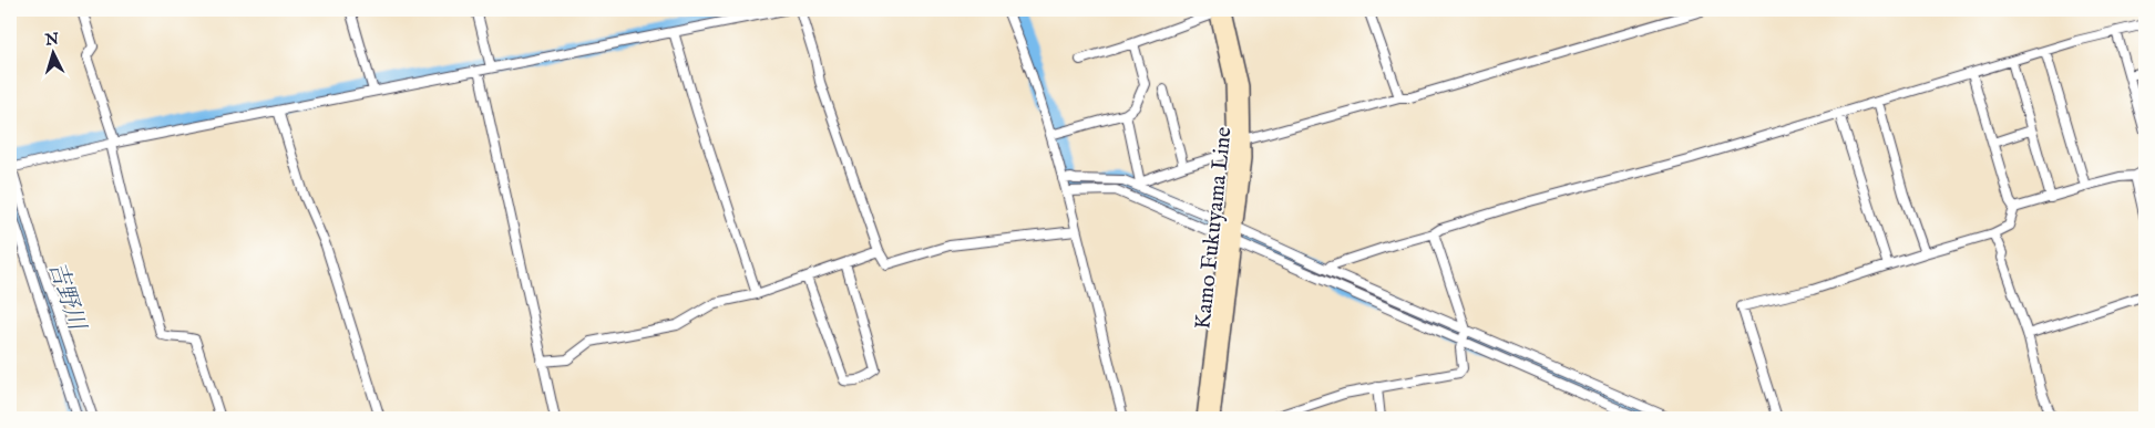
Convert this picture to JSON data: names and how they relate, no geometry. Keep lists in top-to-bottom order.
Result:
{
  "streets": {
    "main road": ["Kamo Fukuyama Line"]
  },
  "water": ["吉野川"],
  "north": "top"
}
